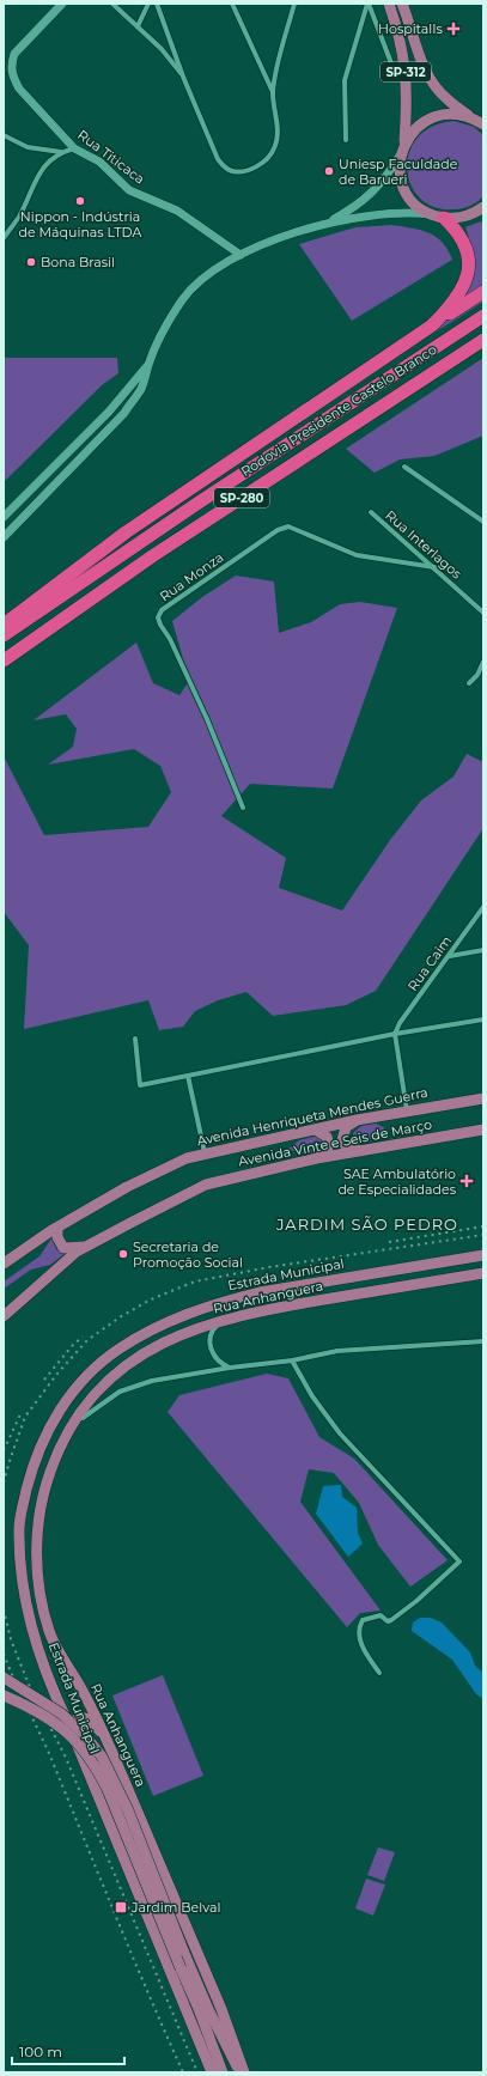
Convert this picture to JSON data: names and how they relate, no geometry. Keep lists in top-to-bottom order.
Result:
{
  "streets": {
    "highway": ["Rodovia Presidente Castelo Branco", "SP-280"],
    "main road": [
      "SP-312",
      "Avenida Henriqueta Mendes Guerra",
      "Avenida Vinte e Seis de Março",
      "Estrada Municipal",
      "Rua Anhanguera"
    ],
    "street": [
      "Rua Titicaca",
      "Rua Interlagos",
      "Rua Monza",
      "Rua Caim"
    ]
  },
  "crossings": [
    ["Rua Interlagos", "Rua Monza"]
  ],
  "districts": ["JARDIM SÃO PEDRO"],
  "places": {
    "health": ["HospitalIs", "SAE Ambulatório de Especialidades"],
    "other": [
      "Uniesp Faculdade de Barueri",
      "Nippon - Indústria de Máquinas LTDA",
      "Bona Brasil",
      "Secretaria de Promoção Social"
    ],
    "transit": ["Jardim Belval"]
  },
  "scale_bar": "100 m"
}
